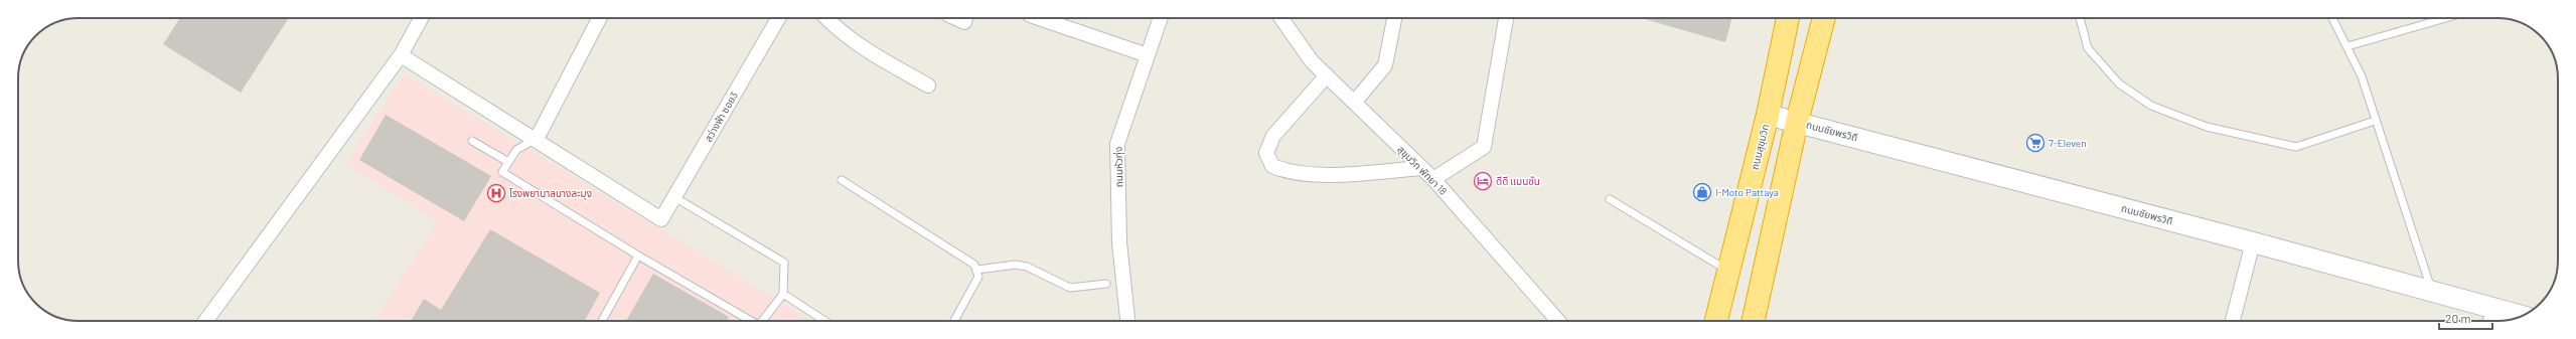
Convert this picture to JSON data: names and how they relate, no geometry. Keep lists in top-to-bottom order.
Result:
{
  "streets": {
    "highway": ["ถนนสุขุมวิท"],
    "main road": ["ถนนชัยพรวิถี"],
    "street": ["สว่างฟ้า ซอย3", "ถนนหัวทุ่ง", "สุขุมวิท พัทยา 18"]
  },
  "crossings": [
    ["ถนนชัยพรวิถี", "ถนนสุขุมวิท"]
  ],
  "places": {
    "supermarket": ["7-Eleven"],
    "hotel": ["ดีดี แมนชั่น"],
    "shop": ["I-Moto Pattaya"],
    "hospital": ["โรงพยาบาลบางละมุง"]
  },
  "scale_bar": "20 m"
}
